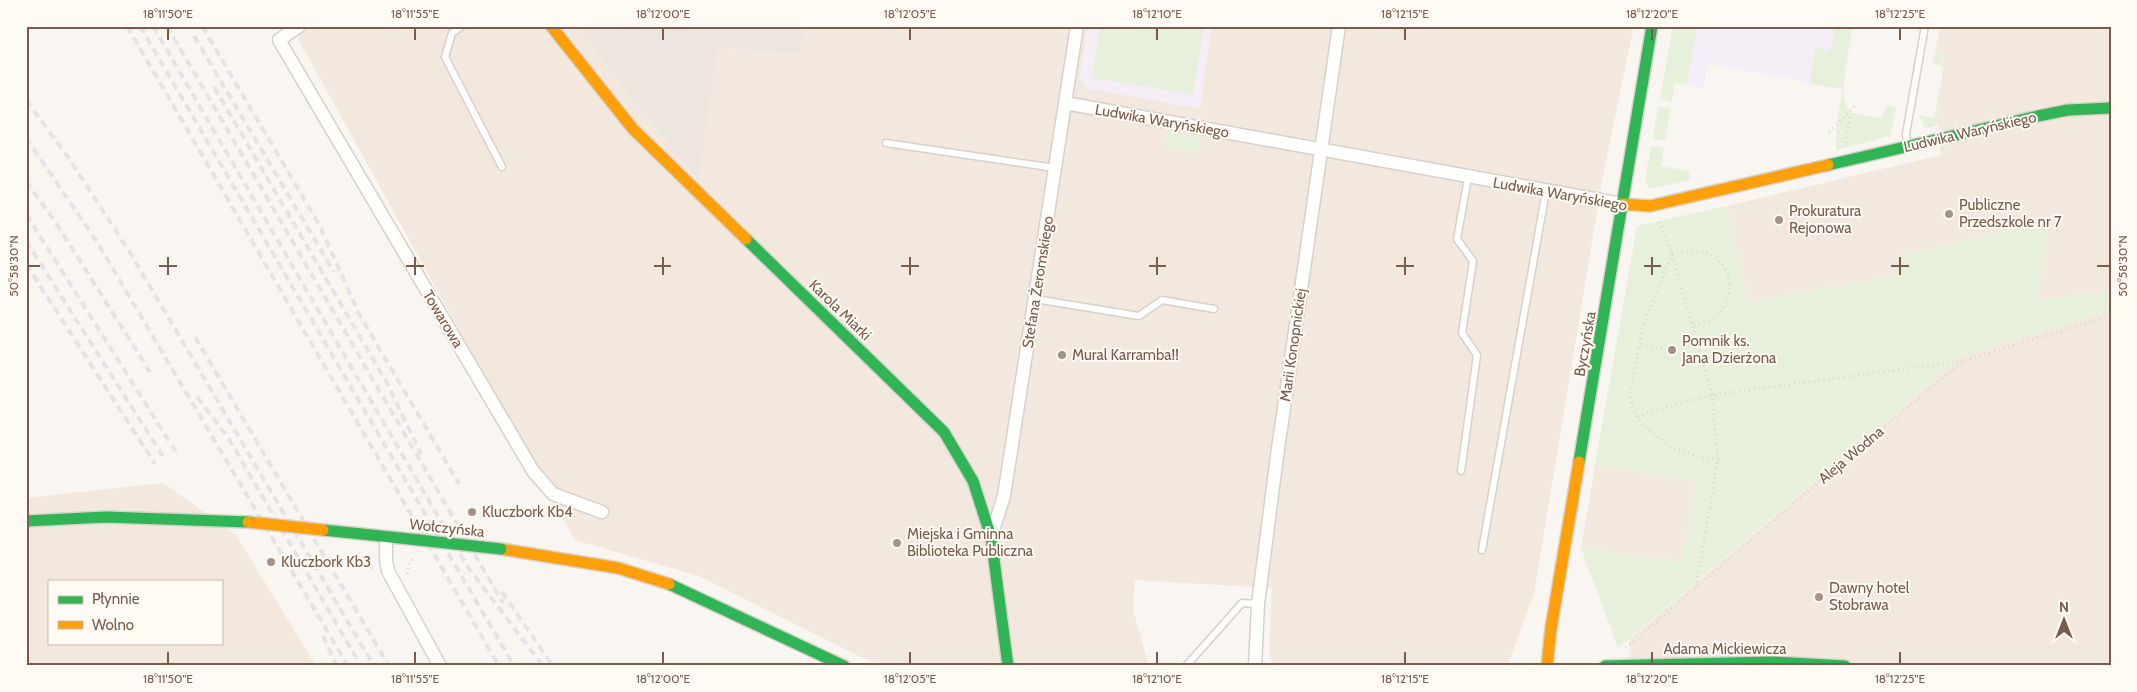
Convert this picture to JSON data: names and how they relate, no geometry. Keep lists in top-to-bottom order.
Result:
{
  "streets": {
    "street": [
      "Ludwika Waryńskiego",
      "Stefana Żeromskiego",
      "Karola Miarki",
      "Towarowa",
      "Byczyńska",
      "Marii Konopnickiej",
      "Wołczyńska",
      "Adama Mickiewicza"
    ],
    "path": ["Aleja Wodna"]
  },
  "crossings": [
    ["Ludwika Waryńskiego", "Stefana Żeromskiego"],
    ["Ludwika Waryńskiego", "Byczyńska"],
    ["Ludwika Waryńskiego", "Marii Konopnickiej"],
    ["Stefana Żeromskiego", "Karola Miarki"]
  ],
  "places": [
    "Publiczne Przedszkole nr 7",
    "Prokuratura Rejonowa",
    "Pomnik ks. Jana Dzierżona",
    "Mural Karramba!!",
    "Kluczbork Kb4",
    "Miejska i Gminna Biblioteka Publiczna",
    "Kluczbork Kb3",
    "Dawny hotel Stobrawa"
  ],
  "legend": ["Płynnie", "Wolno"],
  "north": "top",
  "coordinates": [
    "18°11'50\"E",
    "18°11'55\"E",
    "18°12'00\"E",
    "18°12'05\"E",
    "18°12'10\"E",
    "18°12'15\"E",
    "18°12'20\"E",
    "18°12'25\"E",
    "50°58'30\"N"
  ]
}
